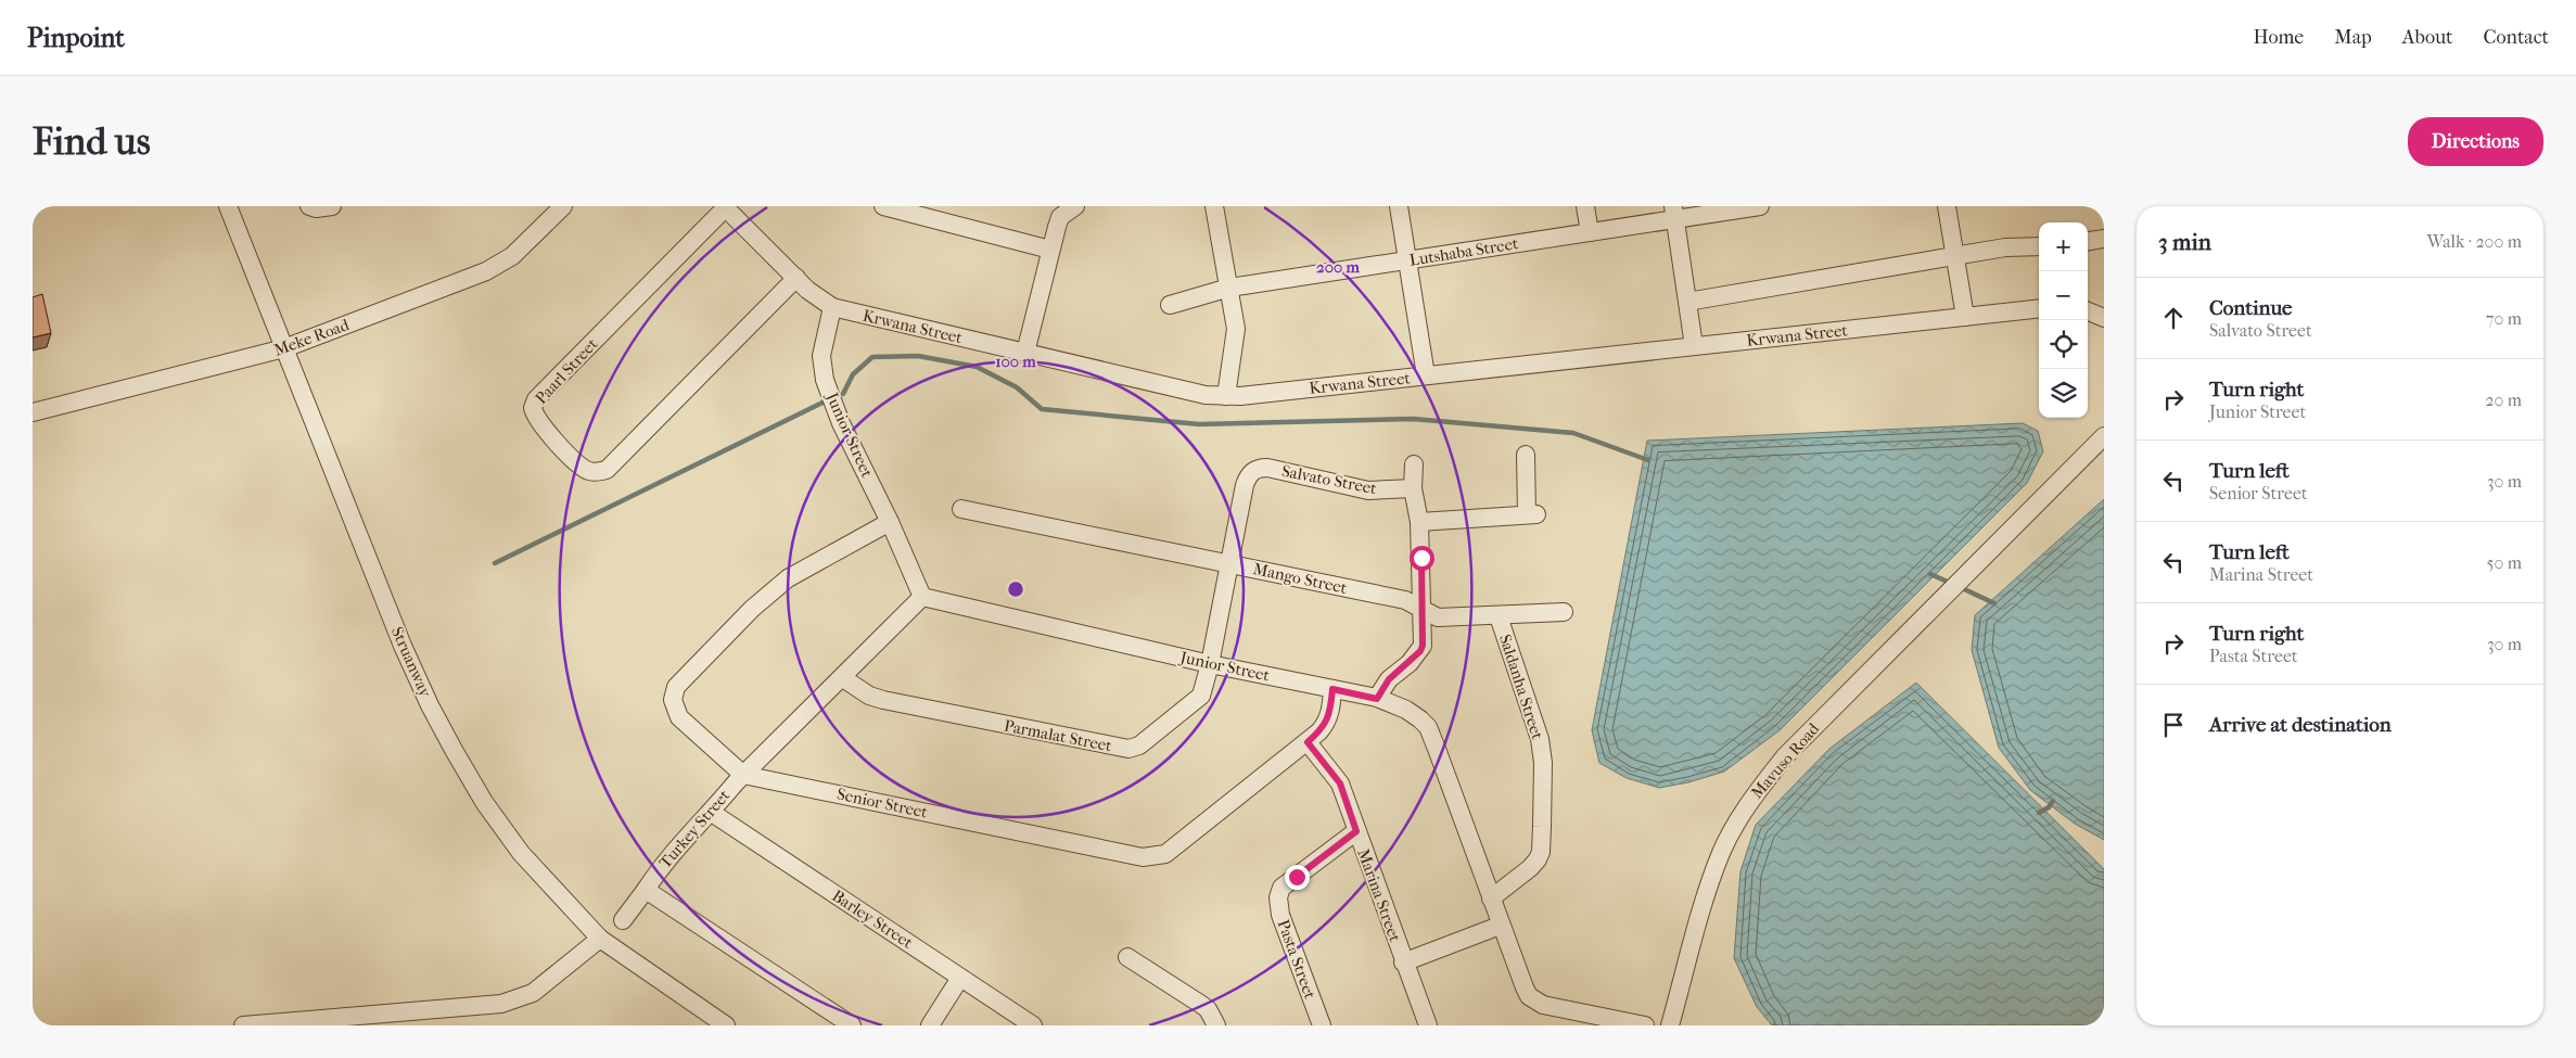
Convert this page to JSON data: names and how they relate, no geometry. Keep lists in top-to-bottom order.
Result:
{
  "streets": {
    "street": [
      "Lutshaba Street",
      "Krwana Street",
      "Meke Road",
      "Paarl Street",
      "Junior Street",
      "Salvato Street",
      "Mango Street",
      "Struanway",
      "Saldanha Street",
      "Parmalat Street",
      "Mavuso Road",
      "Senior Street",
      "Turkey Street",
      "Marina Street",
      "Barley Street",
      "Pasta Street"
    ]
  },
  "crossings": [
    ["Krwana Street", "Paarl Street"],
    ["Krwana Street", "Junior Street"],
    ["Meke Road", "Struanway"],
    ["Junior Street", "Saldanha Street"],
    ["Junior Street", "Parmalat Street"],
    ["Junior Street", "Senior Street"],
    ["Junior Street", "Turkey Street"],
    ["Salvato Street", "Parmalat Street"],
    ["Mango Street", "Saldanha Street"],
    ["Mango Street", "Parmalat Street"],
    ["Parmalat Street", "Turkey Street"],
    ["Senior Street", "Turkey Street"],
    ["Senior Street", "Marina Street"],
    ["Turkey Street", "Barley Street"],
    ["Marina Street", "Pasta Street"]
  ],
  "page": {
    "header": "Pinpoint",
    "nav": [
      "Home",
      "Map",
      "About",
      "Contact"
    ],
    "buttons": "Directions",
    "title": "Find us",
    "heading": ["3 min", "Walk · 200 m"],
    "map_buttons": ["+", "−"],
    "list": [
      ["Continue", "Salvato Street", "70 m"],
      ["Turn right", "Junior Street", "20 m"],
      ["Turn left", "Senior Street", "30 m"],
      ["Turn left", "Marina Street", "50 m"],
      ["Turn right", "Pasta Street", "30 m"],
      "Arrive at destination"
    ]
  },
  "rings": ["200 m", "100 m"]
}
